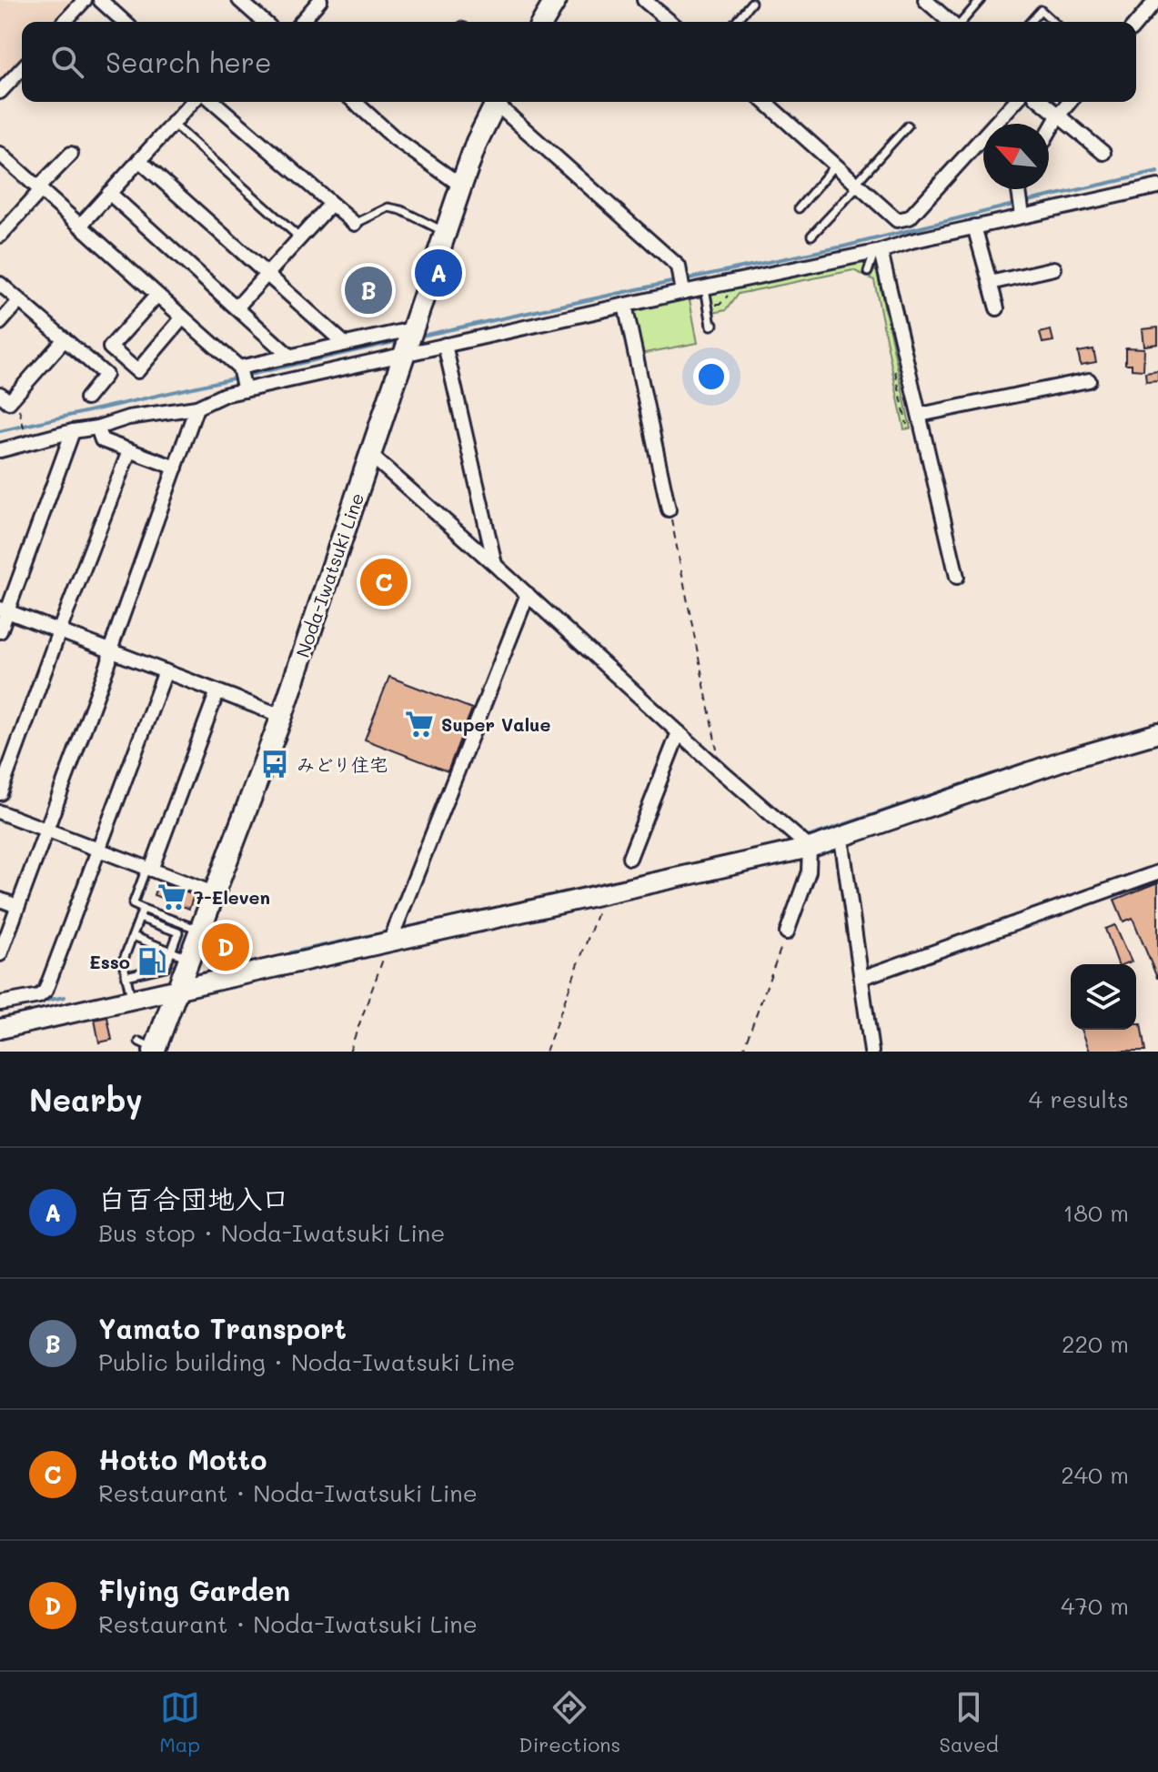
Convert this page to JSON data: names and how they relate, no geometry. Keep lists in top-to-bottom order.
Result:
{
  "streets": {
    "main road": ["Noda-Iwatsuki Line"]
  },
  "places": {
    "supermarket": ["Super Value", "7-Eleven"],
    "bus stop": ["みどり住宅"],
    "fuel station": ["Esso"]
  },
  "north": "top left",
  "page": {
    "search": "Search here",
    "pins": [
      "A",
      "B",
      "C",
      "D"
    ],
    "heading": ["Nearby", "4 results"],
    "list": [
      {
        "mark": "A",
        "name": "白百合団地入口",
        "note": "Bus stop · Noda-Iwatsuki Line",
        "value": "180 m"
      },
      {
        "mark": "B",
        "name": "Yamato Transport",
        "note": "Public building · Noda-Iwatsuki Line",
        "value": "220 m"
      },
      {
        "mark": "C",
        "name": "Hotto Motto",
        "note": "Restaurant · Noda-Iwatsuki Line",
        "value": "240 m"
      },
      {
        "mark": "D",
        "name": "Flying Garden",
        "note": "Restaurant · Noda-Iwatsuki Line",
        "value": "470 m"
      }
    ],
    "nav": ["Map", "Directions", "Saved"]
  }
}
